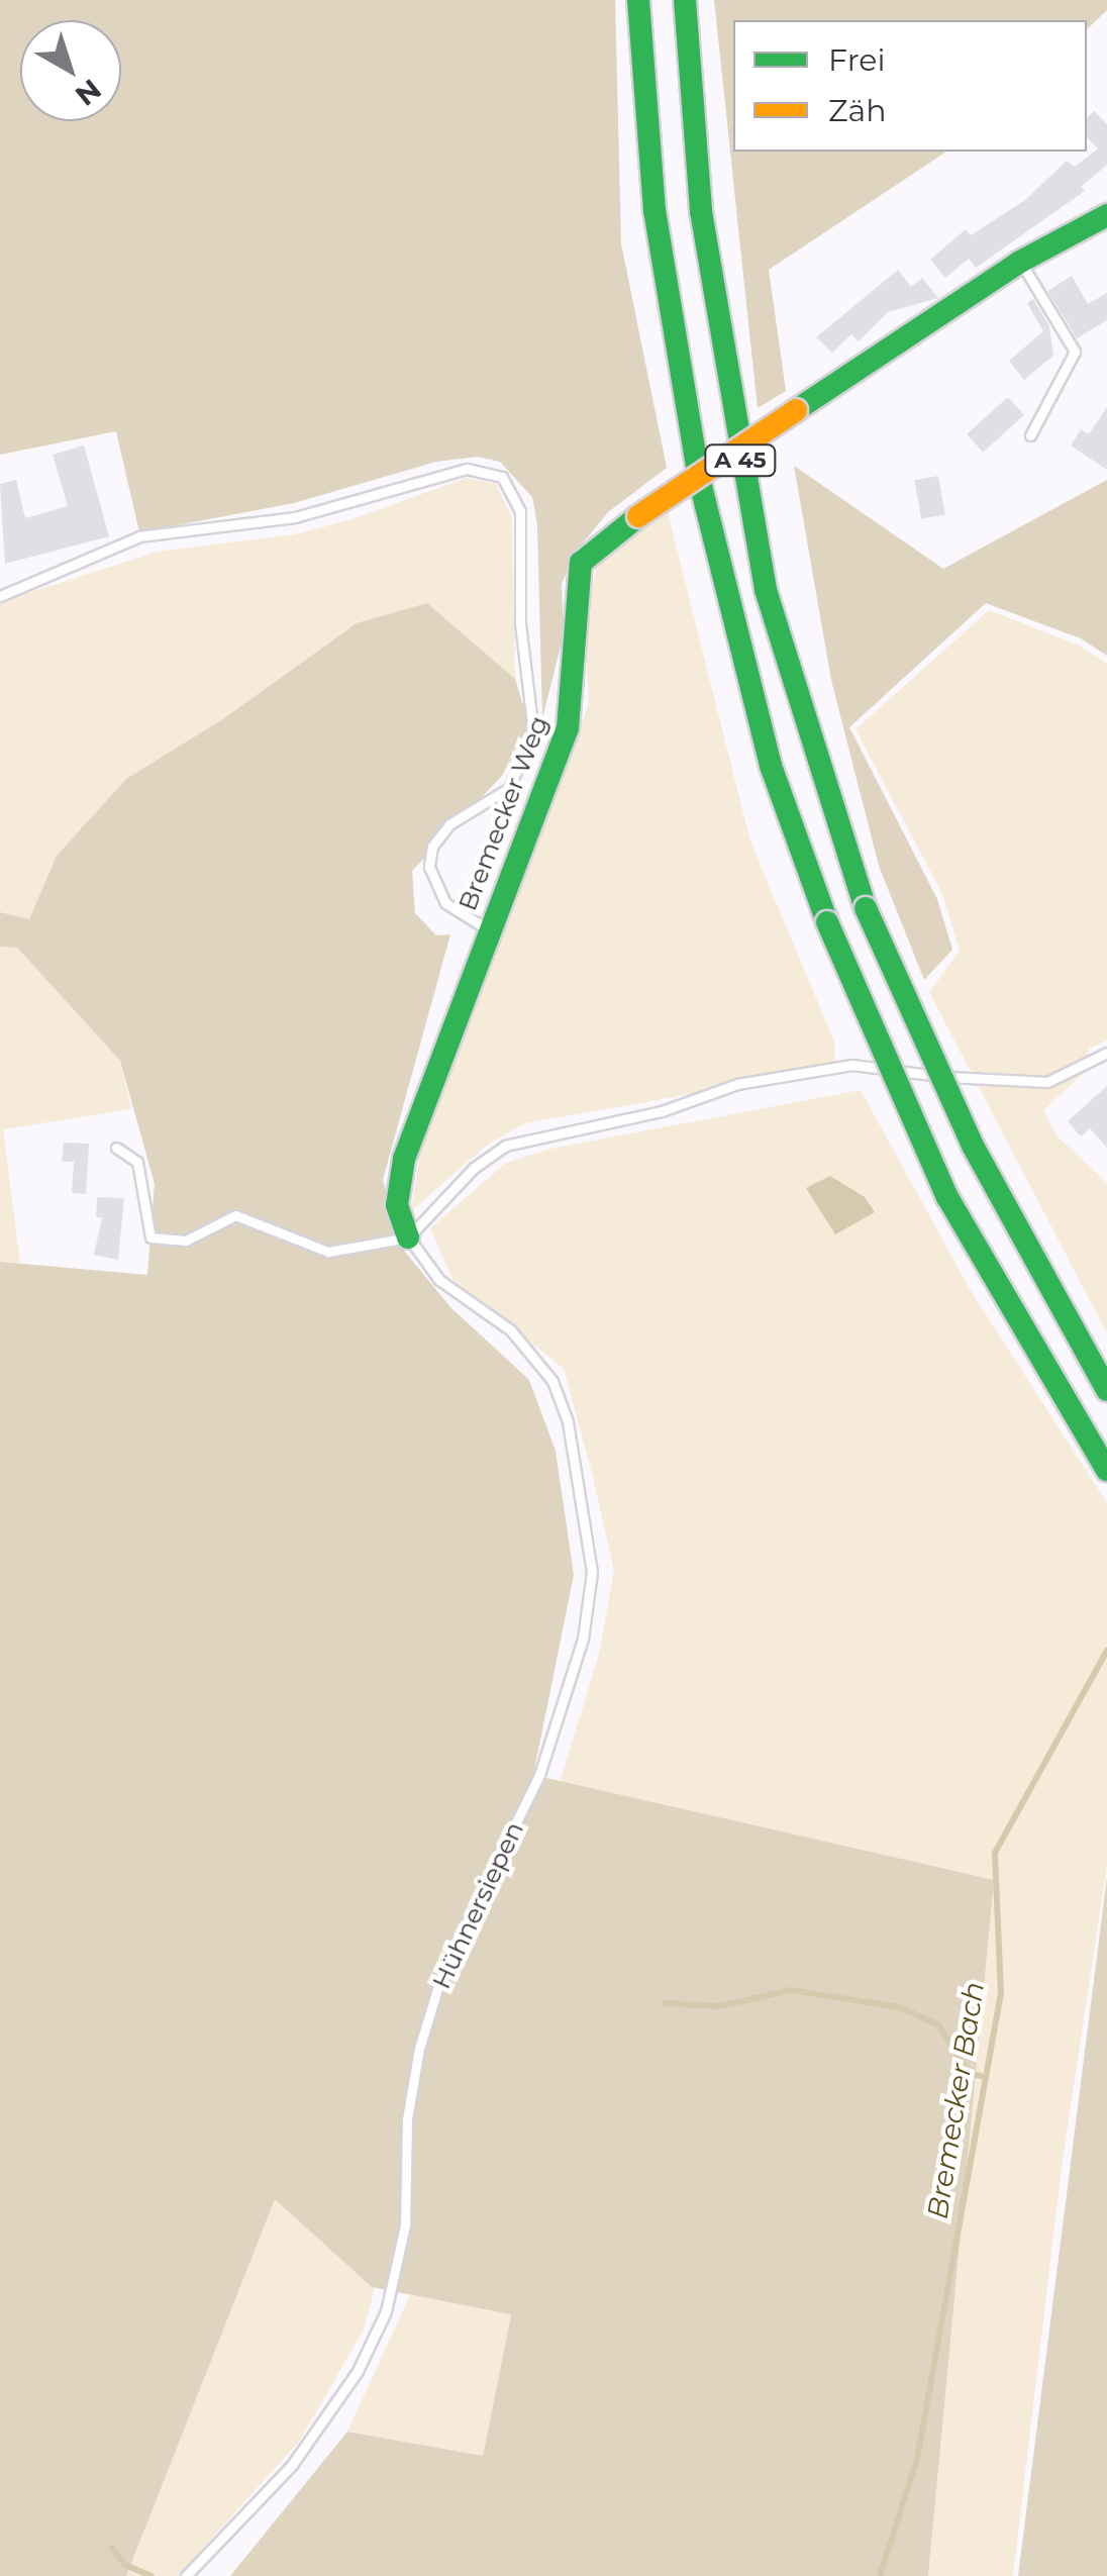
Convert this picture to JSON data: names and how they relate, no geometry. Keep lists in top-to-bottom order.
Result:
{
  "streets": {
    "main road": ["A 45", "Bremecker Weg"],
    "lane": ["Hühnersiepen"]
  },
  "crossings": [
    ["Bremecker Weg", "Hühnersiepen"]
  ],
  "water": ["Bremecker Bach"],
  "legend": ["Frei", "Zäh"],
  "north": "bottom right"
}
